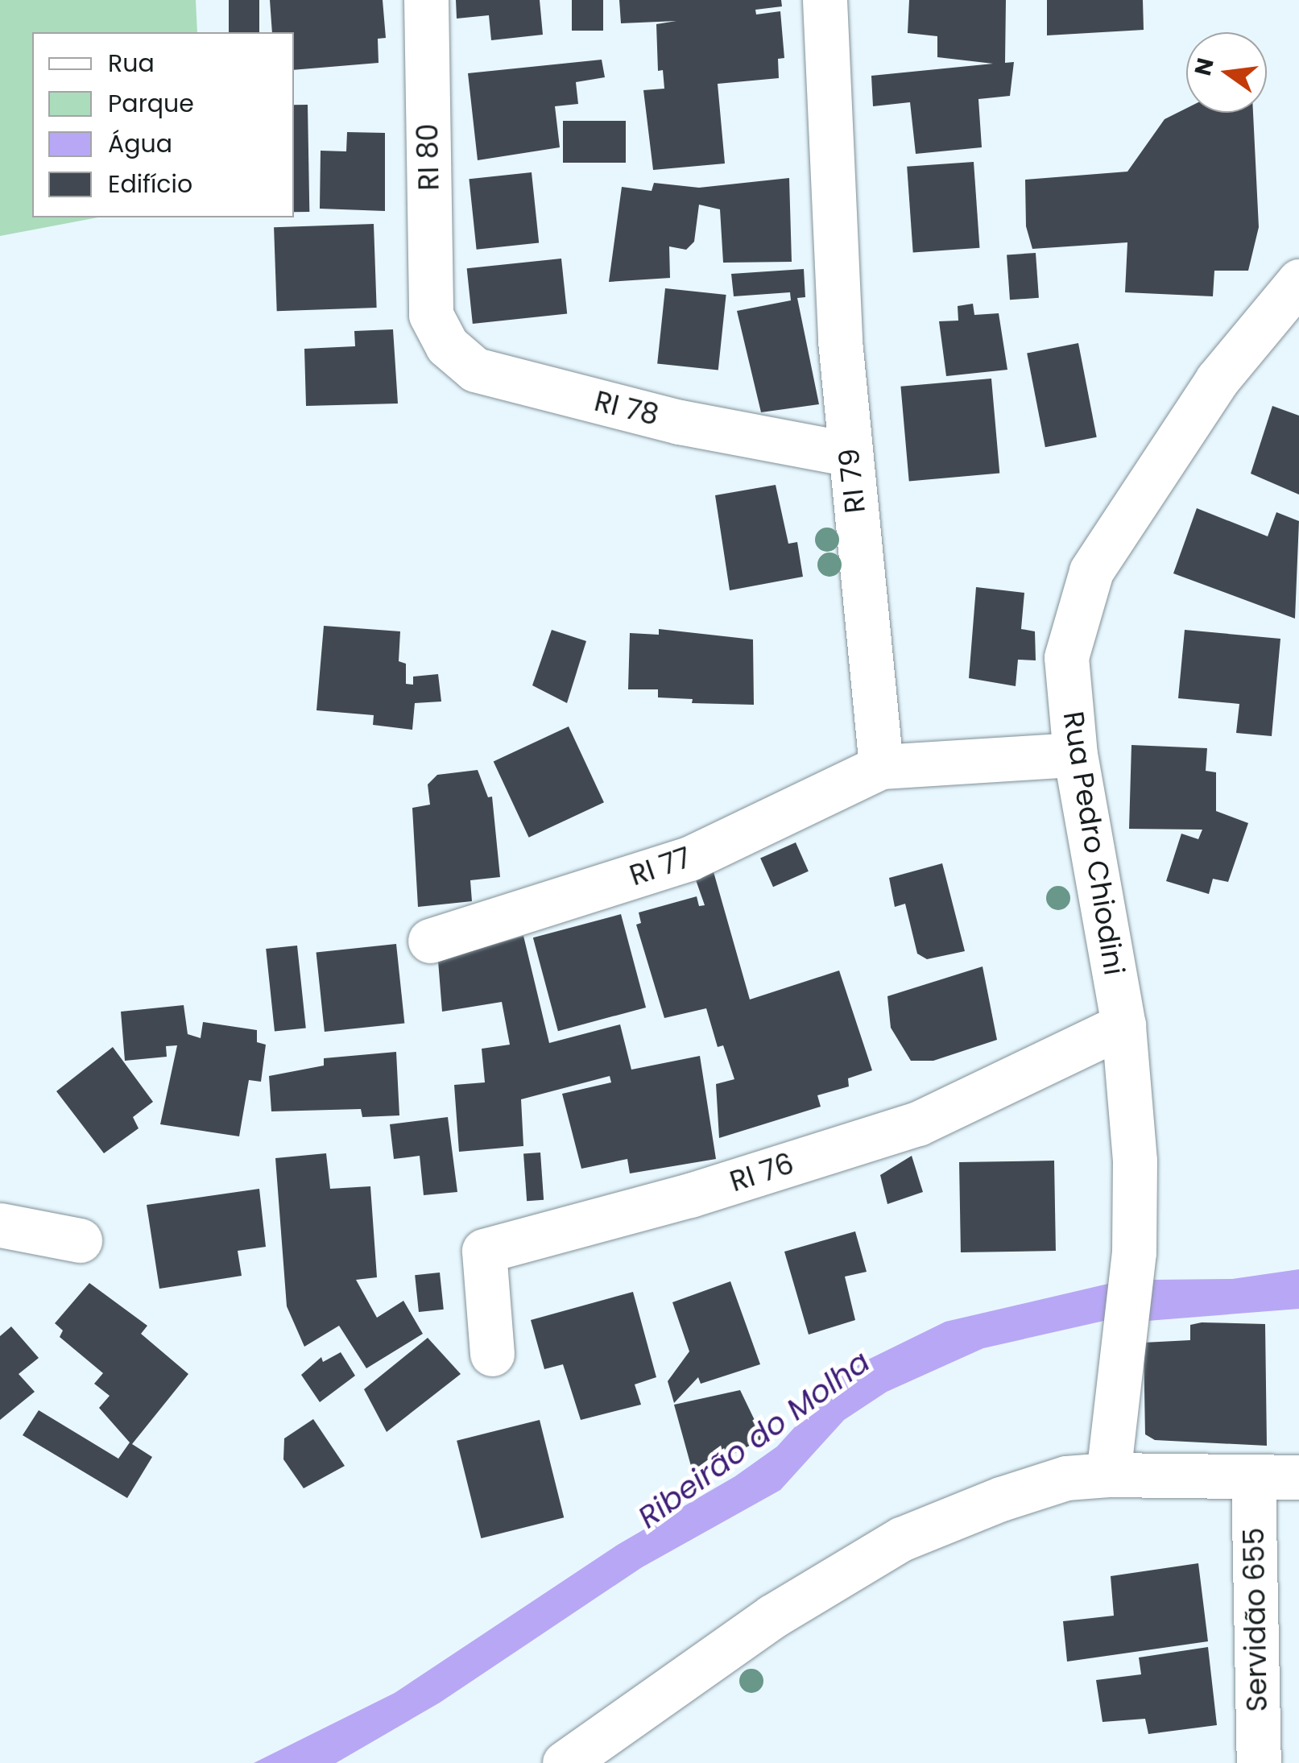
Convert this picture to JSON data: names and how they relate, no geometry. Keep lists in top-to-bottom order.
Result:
{
  "streets": {
    "street": [
      "RI 80",
      "RI 78",
      "RI 79",
      "Rua Pedro Chiodini",
      "RI 77",
      "RI 76",
      "Servidão 655"
    ]
  },
  "crossings": [
    ["RI 80", "RI 78"],
    ["RI 78", "RI 79"],
    ["RI 79", "RI 77"],
    ["Rua Pedro Chiodini", "RI 76"]
  ],
  "water": ["Ribeirão do Molha"],
  "legend": [
    "Rua",
    "Parque",
    "Água",
    "Edifício"
  ],
  "north": "left"
}
